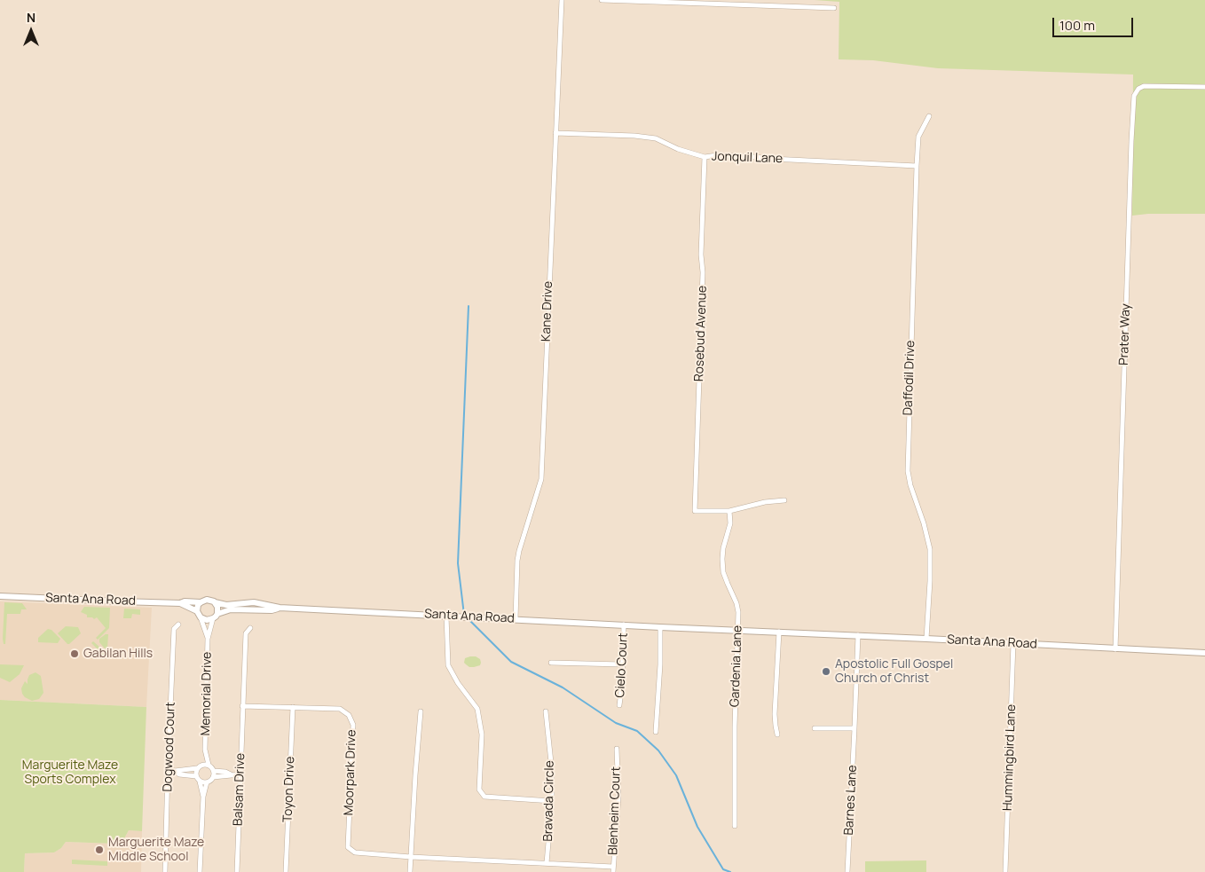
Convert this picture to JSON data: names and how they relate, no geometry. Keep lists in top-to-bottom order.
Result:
{
  "streets": {
    "street": [
      "Jonquil Lane",
      "Kane Drive",
      "Rosebud Avenue",
      "Prater Way",
      "Daffodil Drive",
      "Santa Ana Road",
      "Cielo Court",
      "Gardenia Lane",
      "Memorial Drive",
      "Dogwood Court",
      "Hummingbird Lane",
      "Moorpark Drive",
      "Balsam Drive",
      "Toyon Drive",
      "Barnes Lane",
      "Bravada Circle",
      "Blenheim Court"
    ]
  },
  "crossings": [
    ["Jonquil Lane", "Kane Drive"],
    ["Jonquil Lane", "Rosebud Avenue"],
    ["Jonquil Lane", "Daffodil Drive"],
    ["Kane Drive", "Santa Ana Road"],
    ["Rosebud Avenue", "Gardenia Lane"],
    ["Prater Way", "Santa Ana Road"],
    ["Daffodil Drive", "Santa Ana Road"],
    ["Santa Ana Road", "Cielo Court"],
    ["Santa Ana Road", "Gardenia Lane"],
    ["Santa Ana Road", "Hummingbird Lane"],
    ["Santa Ana Road", "Barnes Lane"],
    ["Moorpark Drive", "Balsam Drive"],
    ["Moorpark Drive", "Toyon Drive"]
  ],
  "parks": ["Marguerite Maze Sports Complex"],
  "places": ["Gabilan Hills", "Apostolic Full Gospel Church of Christ", "Marguerite Maze Middle School"],
  "scale_bar": "100 m",
  "north": "top"
}
